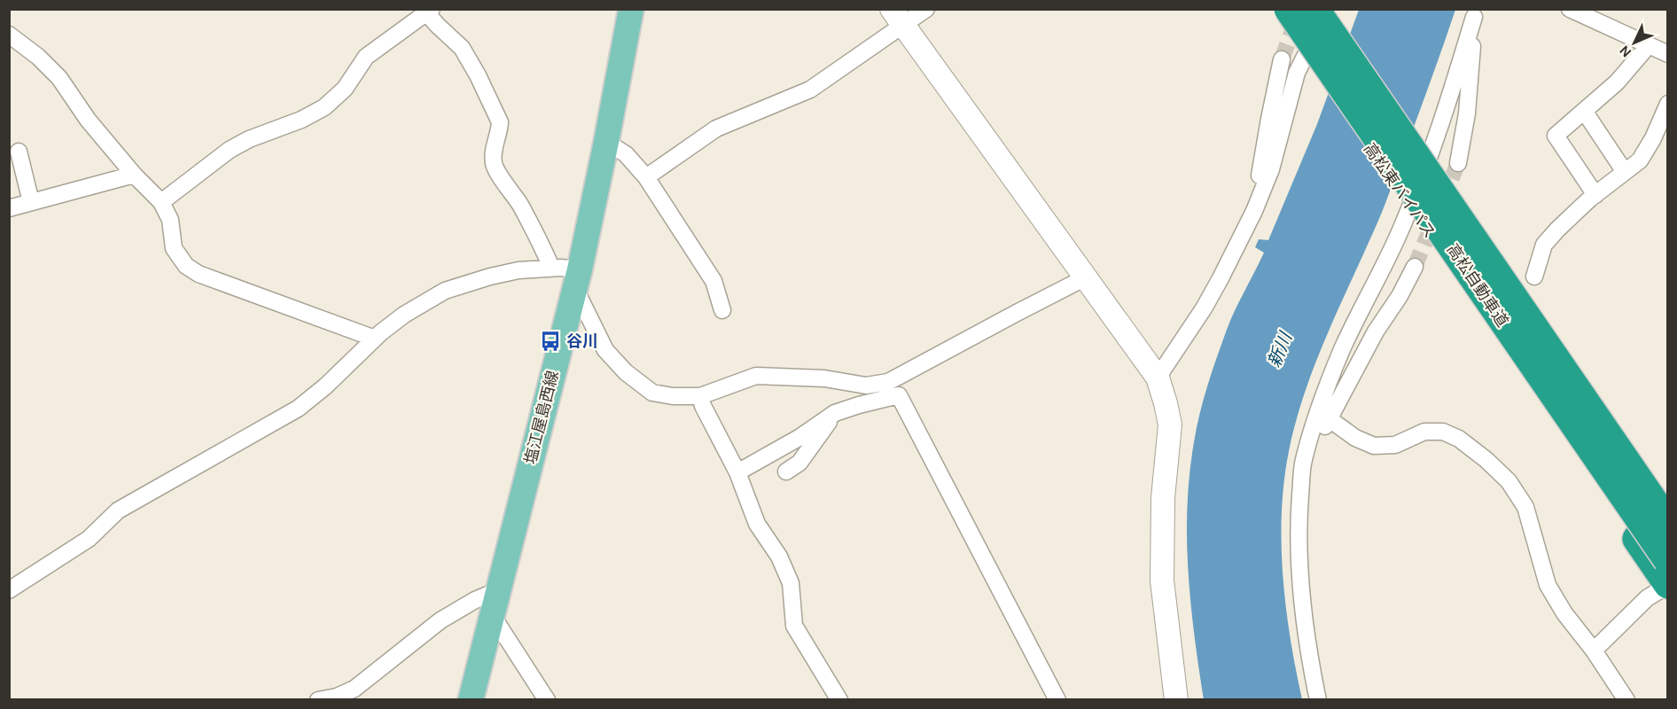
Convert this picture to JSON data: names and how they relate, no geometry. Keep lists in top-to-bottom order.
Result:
{
  "streets": {
    "highway": ["高松東バイパス", "高松自動車道"],
    "main road": ["塩江屋島西線"]
  },
  "water": ["新川"],
  "places": {
    "bus stop": ["谷川"]
  },
  "north": "bottom left"
}
